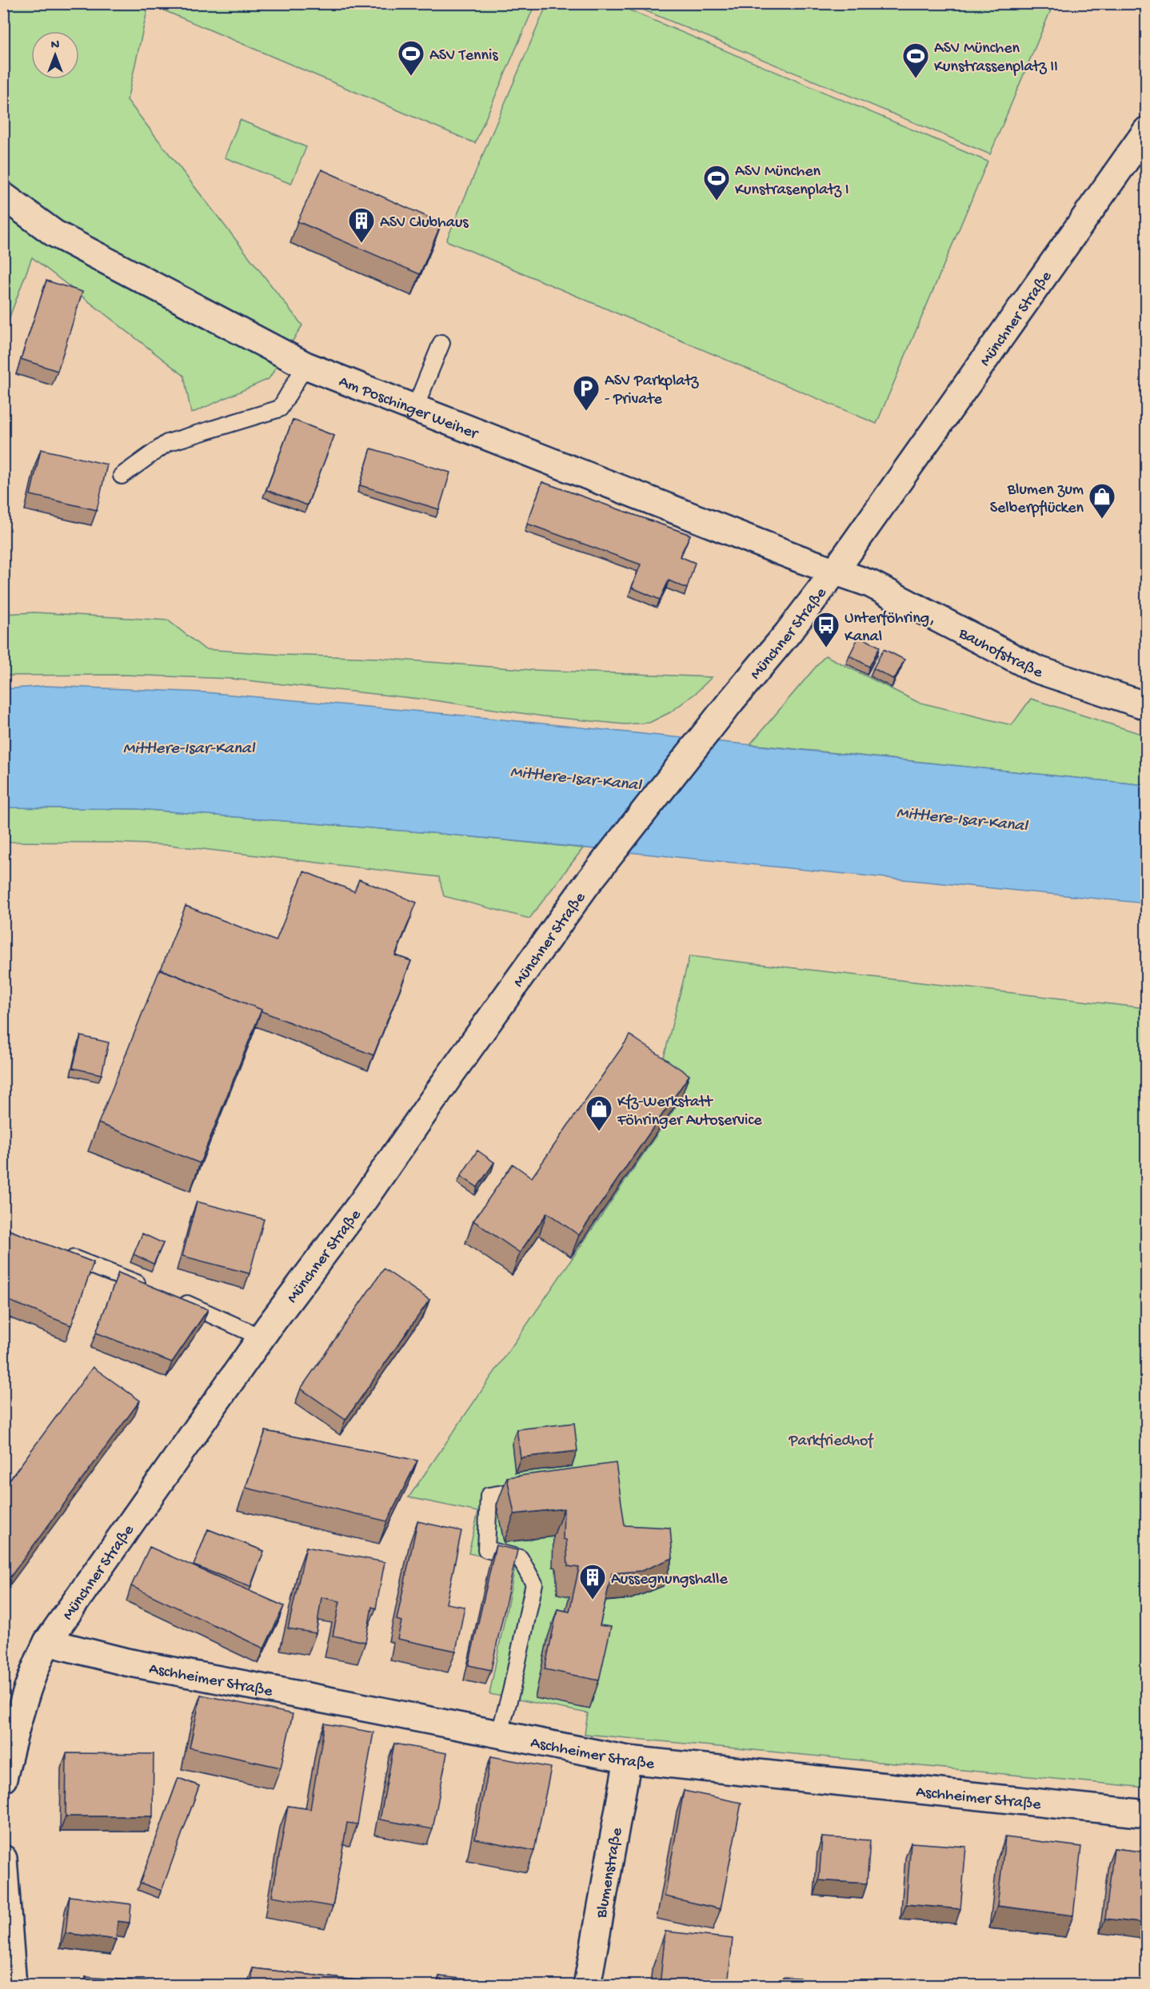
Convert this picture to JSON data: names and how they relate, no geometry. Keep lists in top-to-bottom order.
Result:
{
  "streets": {
    "street": [
      "Münchner Straße",
      "Am Poschinger Weiher",
      "Bauhofstraße",
      "Aschheimer Straße",
      "Blumenstraße"
    ]
  },
  "crossings": [
    ["Münchner Straße", "Am Poschinger Weiher"],
    ["Münchner Straße", "Bauhofstraße"],
    ["Münchner Straße", "Aschheimer Straße"],
    ["Am Poschinger Weiher", "Bauhofstraße"],
    ["Aschheimer Straße", "Blumenstraße"]
  ],
  "water": ["Mittlere-Isar-Kanal"],
  "parks": ["Parkfriedhof"],
  "places": {
    "sports": ["ASV Tennis", "ASV München Kunstrassenplatz II", "ASV München Kunstrasenplatz I"],
    "building": ["ASV Clubhaus", "Aussegnungshalle"],
    "parking": ["ASV Parkplatz - Private"],
    "shop": ["Blumen zum Selberpflücken", "Kfz-Werkstatt Föhringer Autoservice"],
    "bus stop": ["Unterföhring, Kanal"]
  },
  "north": "top"
}
